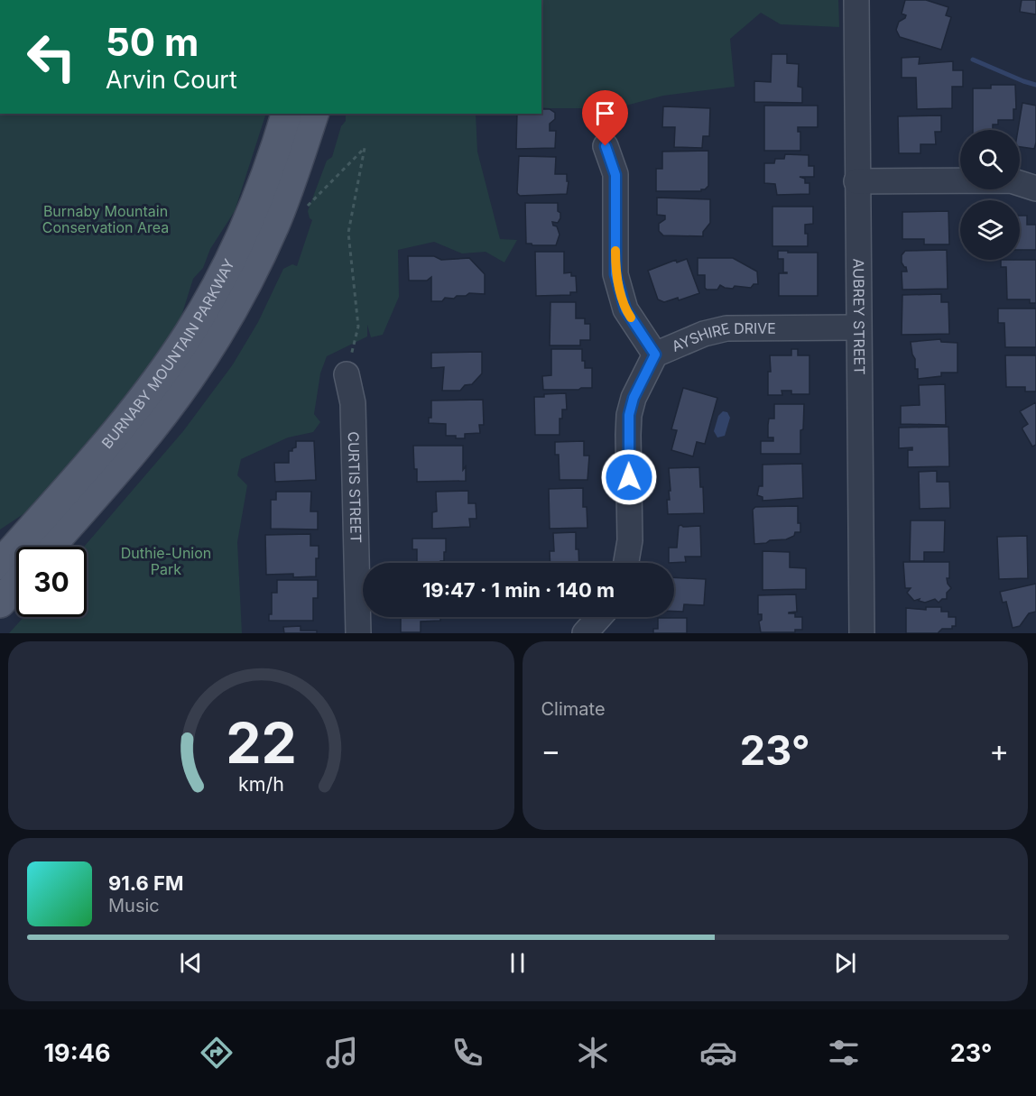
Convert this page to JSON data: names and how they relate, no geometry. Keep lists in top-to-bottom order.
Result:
{
  "streets": {
    "main road": ["BURNABY MOUNTAIN PARKWAY"],
    "street": ["AUBREY STREET", "AYSHIRE DRIVE", "CURTIS STREET"]
  },
  "crossings": [
    ["AUBREY STREET", "AYSHIRE DRIVE"]
  ],
  "parks": ["Burnaby Mountain Conservation Area", "Duthie-Union Park"],
  "page": {
    "turn": ["50 m", "Arvin Court"],
    "limit": "30",
    "trip": "19:47 · 1 min · 140 m",
    "tile": "Climate",
    "heat": ["−", "23°", "+"],
    "song": ["91.6 FM", "Music"],
    "tabs": ["19:46", "23°"],
    "gauge": ["22", "km/h"]
  }
}
